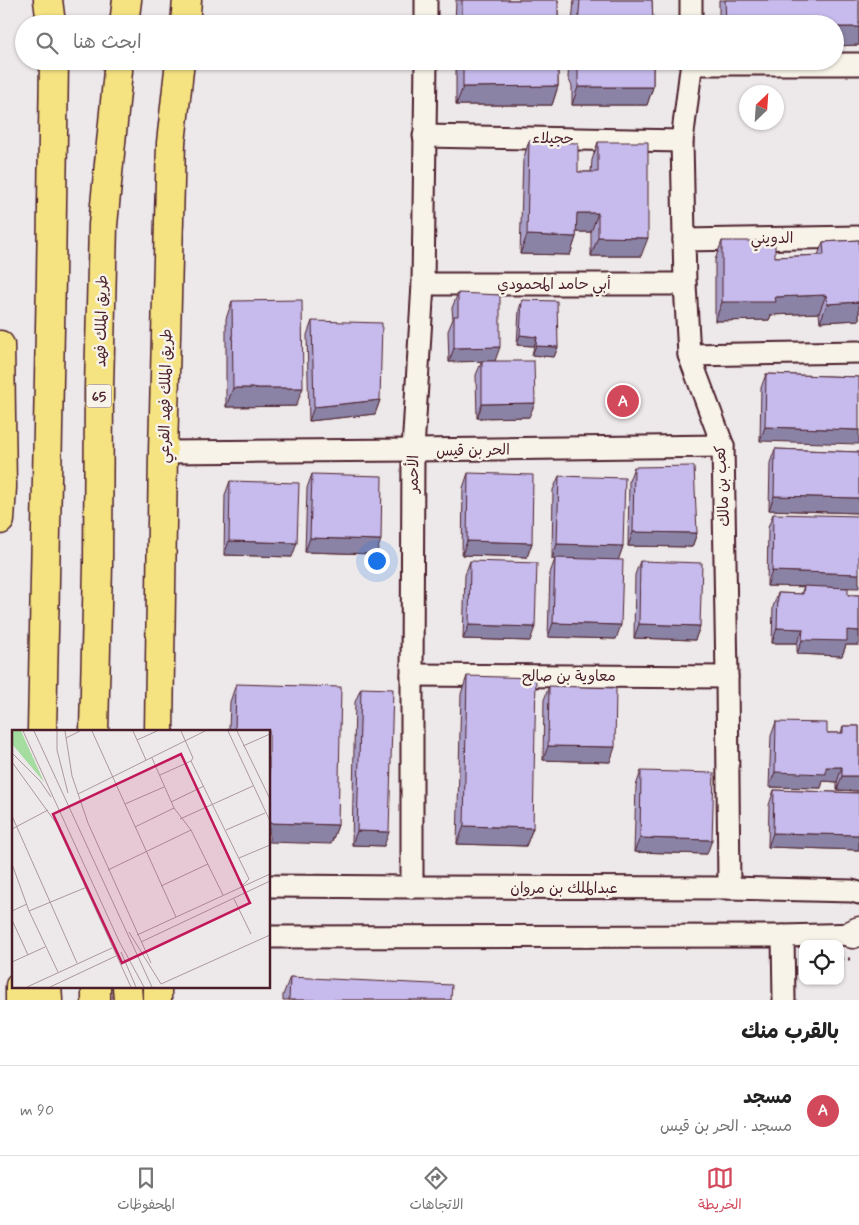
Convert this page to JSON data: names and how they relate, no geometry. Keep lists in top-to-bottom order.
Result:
{
  "streets": {
    "main road": ["طريق الملك فهد", "65", "طريق الملك فهد الفرعي"],
    "street": [
      "حجيلاء",
      "الدويني",
      "أبي حامد المحمودي",
      "الحر بن قيس",
      "الأحمر",
      "كعب بن مالك",
      "معاوية بن صالح",
      "عبدالملك بن مروان"
    ]
  },
  "crossings": [
    ["حجيلاء", "الأحمر"],
    ["حجيلاء", "كعب بن مالك"],
    ["الدويني", "كعب بن مالك"],
    ["أبي حامد المحمودي", "الأحمر"],
    ["أبي حامد المحمودي", "كعب بن مالك"],
    ["طريق الملك فهد الفرعي", "الحر بن قيس"],
    ["الحر بن قيس", "الأحمر"],
    ["الحر بن قيس", "كعب بن مالك"],
    ["الأحمر", "معاوية بن صالح"],
    ["الأحمر", "عبدالملك بن مروان"],
    ["كعب بن مالك", "معاوية بن صالح"],
    ["كعب بن مالك", "عبدالملك بن مروان"]
  ],
  "north": "top right",
  "page": {
    "search": "ابحث هنا",
    "pins": "A",
    "heading": "بالقرب منك",
    "list": [
      {
        "mark": "A",
        "name": "مسجد",
        "note": "مسجد · الحر بن قيس",
        "value": "90 m"
      }
    ],
    "nav": ["الخريطة", "الاتجاهات", "المحفوظات"]
  }
}
